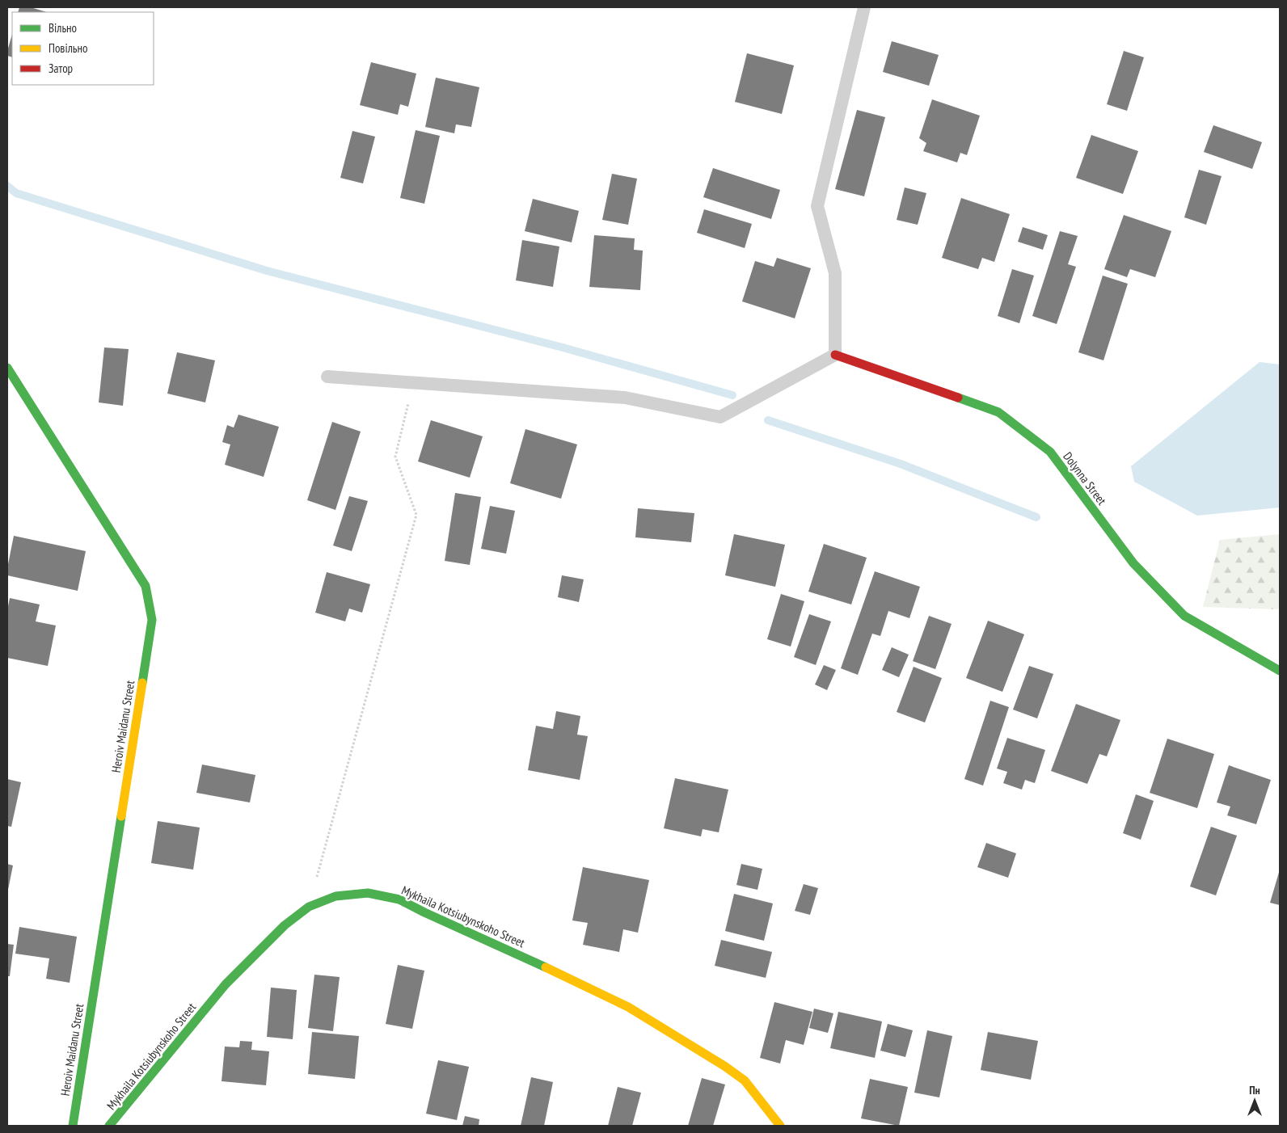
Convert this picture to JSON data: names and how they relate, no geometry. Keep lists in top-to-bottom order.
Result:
{
  "streets": {
    "street": ["Dolynna Street", "Heroiv Maidanu Street", "Mykhaila Kotsiubynskoho Street"]
  },
  "legend": ["Вільно", "Повільно", "Затор"],
  "north": "top"
}
